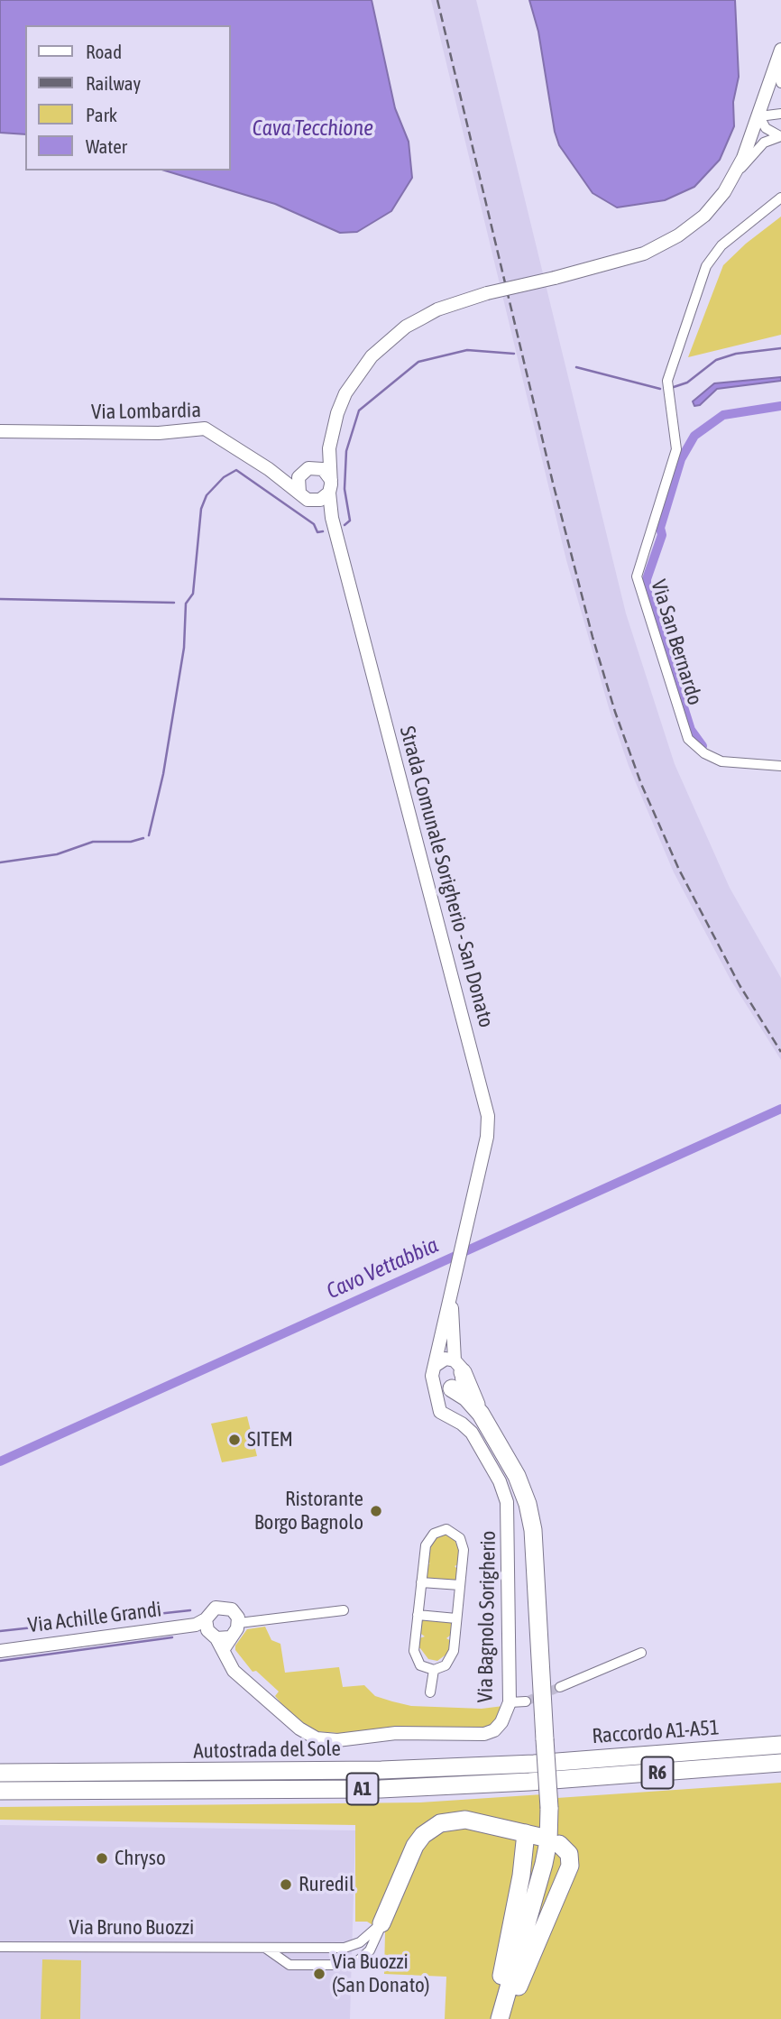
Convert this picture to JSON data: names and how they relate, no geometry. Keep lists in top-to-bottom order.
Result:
{
  "streets": {
    "highway": [
      "Raccordo A1-A51",
      "Autostrada del Sole",
      "R6",
      "A1"
    ],
    "street": [
      "Via Lombardia",
      "Via San Bernardo",
      "Strada Comunale Sorigherio - San Donato",
      "Via Bagnolo Sorigherio",
      "Via Achille Grandi",
      "Via Bruno Buozzi"
    ]
  },
  "crossings": [
    ["Via Lombardia", "Strada Comunale Sorigherio - San Donato"],
    ["Via Bagnolo Sorigherio", "Via Achille Grandi"],
    ["Raccordo A1-A51", "Autostrada del Sole"]
  ],
  "water": ["Cava Tecchione", "Cavo Vettabbia"],
  "places": [
    "SITEM",
    "Ristorante Borgo Bagnolo",
    "Chryso",
    "Ruredil",
    "Via Buozzi (San Donato)"
  ],
  "legend": [
    "Road",
    "Railway",
    "Park",
    "Water"
  ]
}
